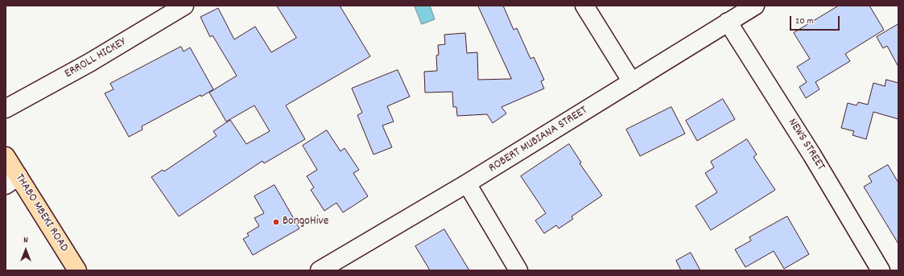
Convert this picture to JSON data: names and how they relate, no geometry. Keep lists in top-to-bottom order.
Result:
{
  "streets": {
    "main road": ["THABO MBEKI ROAD"],
    "street": ["ERROLL HICKEY", "ROBERT MUBIANA STREET", "NEWS STREET"]
  },
  "crossings": [
    ["ROBERT MUBIANA STREET", "NEWS STREET"]
  ],
  "places": ["BongoHive"],
  "scale_bar": "20 m",
  "north": "top"
}
